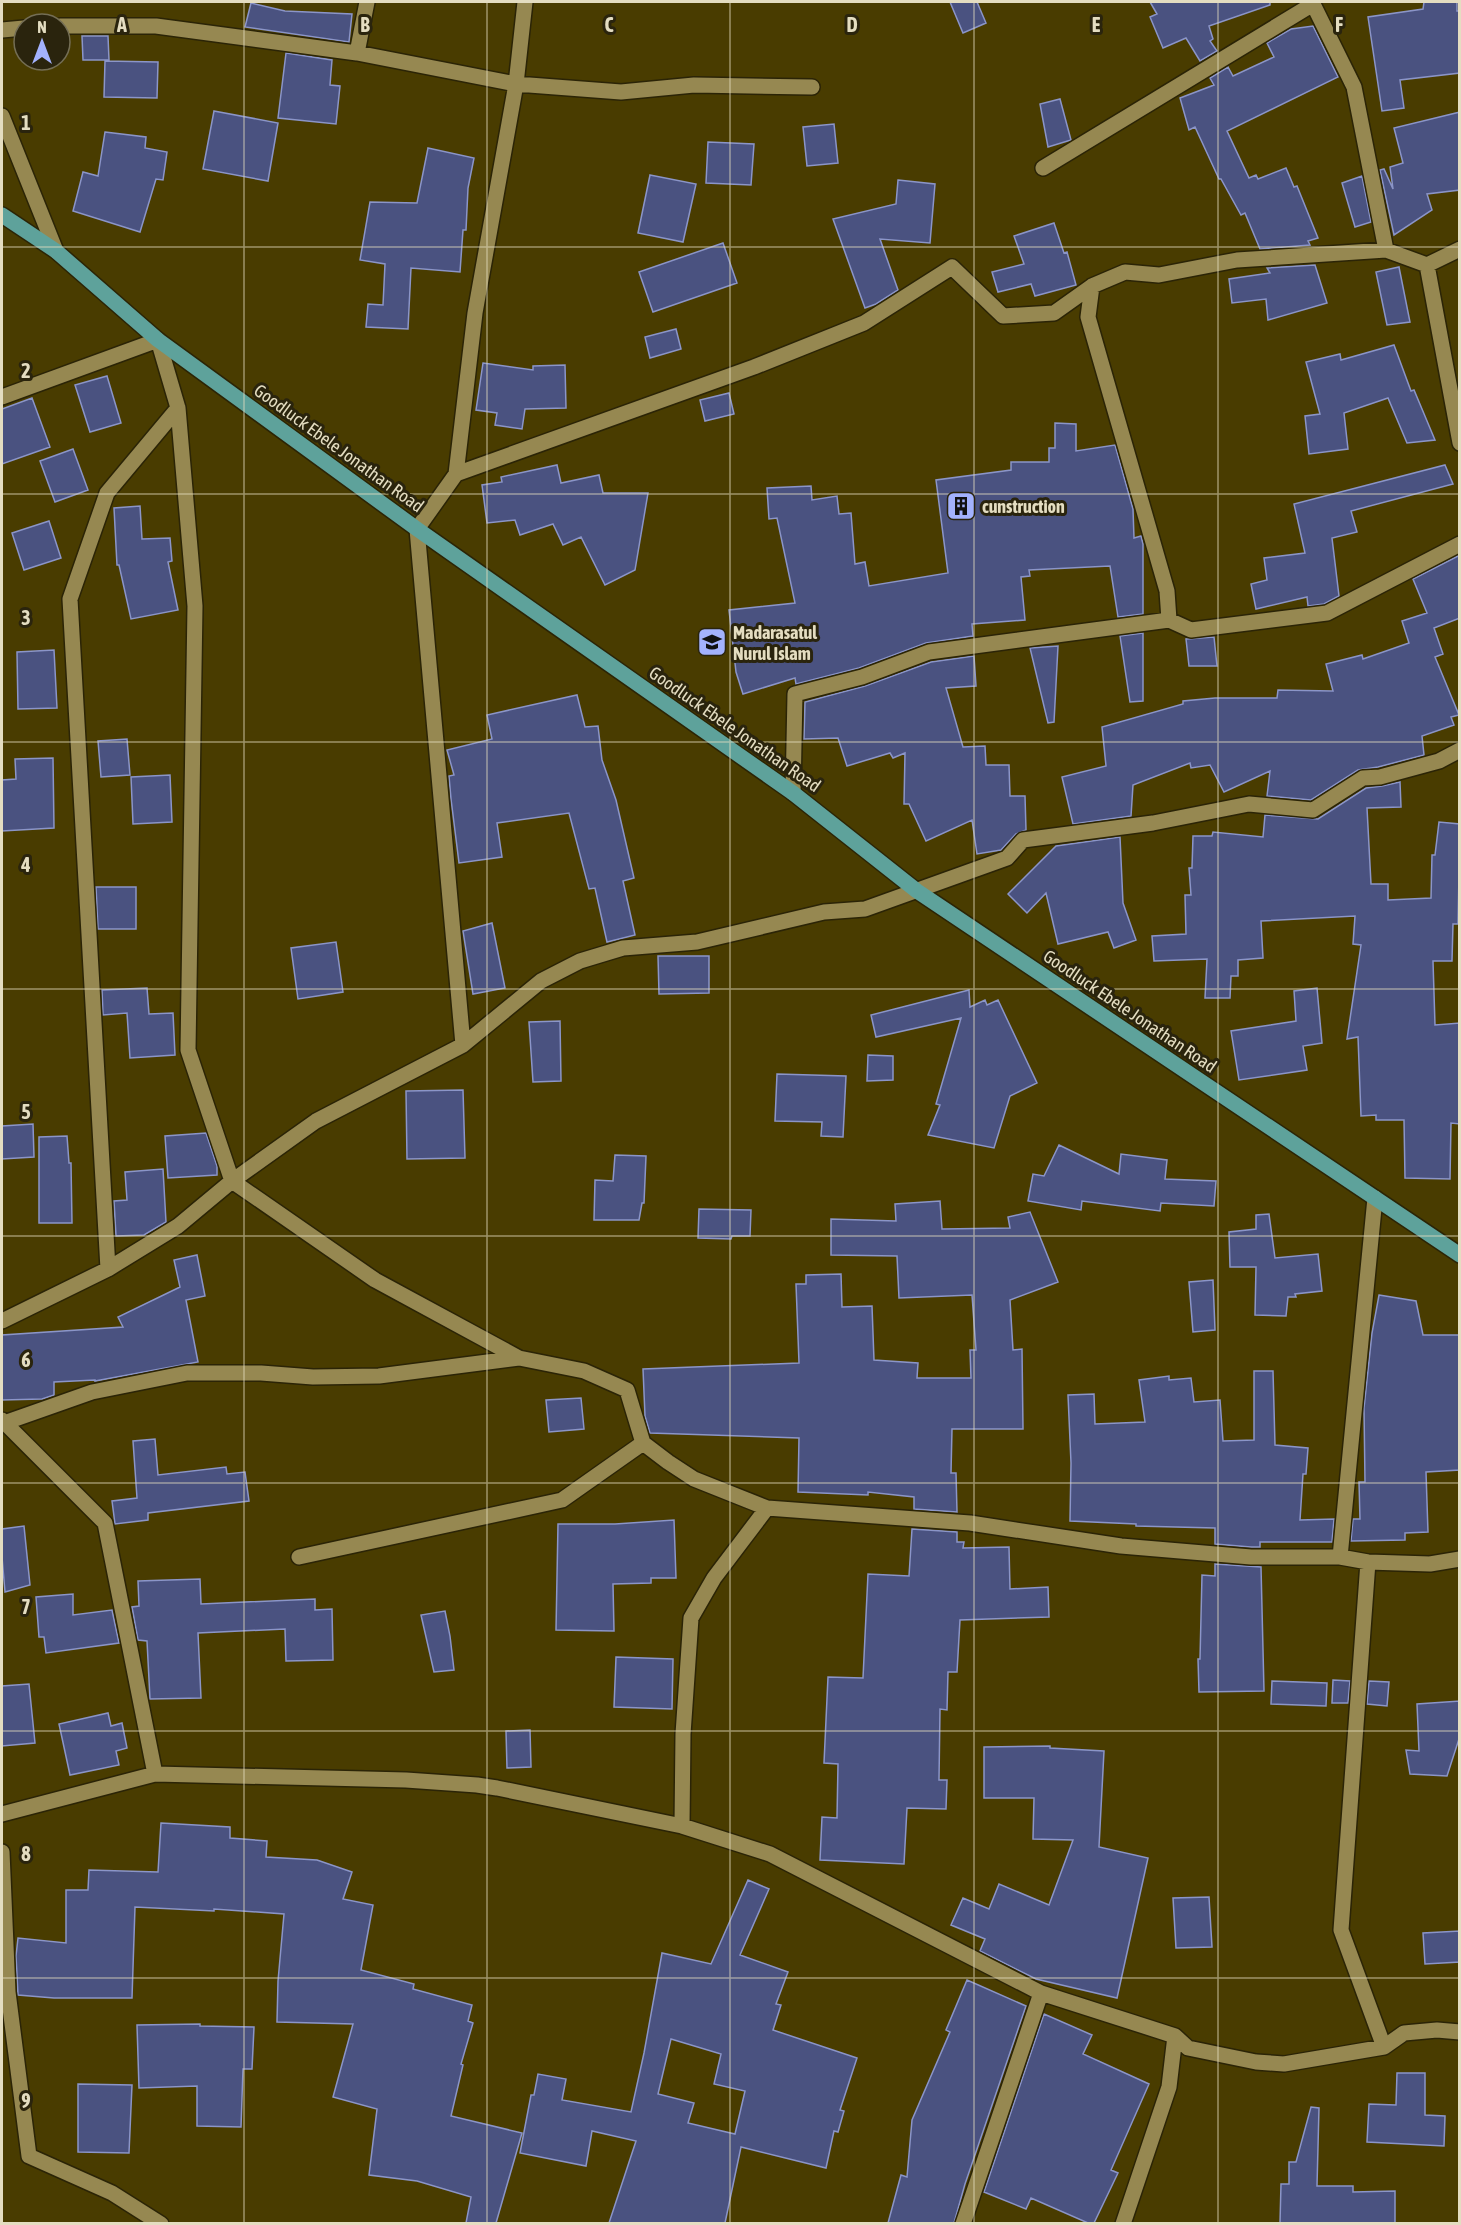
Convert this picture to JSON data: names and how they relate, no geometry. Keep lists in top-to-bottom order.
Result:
{
  "streets": {
    "main road": ["Goodluck Ebele Jonathan Road"]
  },
  "places": {
    "building": ["cunstruction"],
    "school or university": ["Madarasatul Nurul Islam"]
  },
  "north": "top",
  "grid": {
    "columns": [
      "A",
      "B",
      "C",
      "D",
      "E",
      "F"
    ],
    "rows": [
      "1",
      "2",
      "3",
      "4",
      "5",
      "6",
      "7",
      "8",
      "9"
    ]
  }
}
